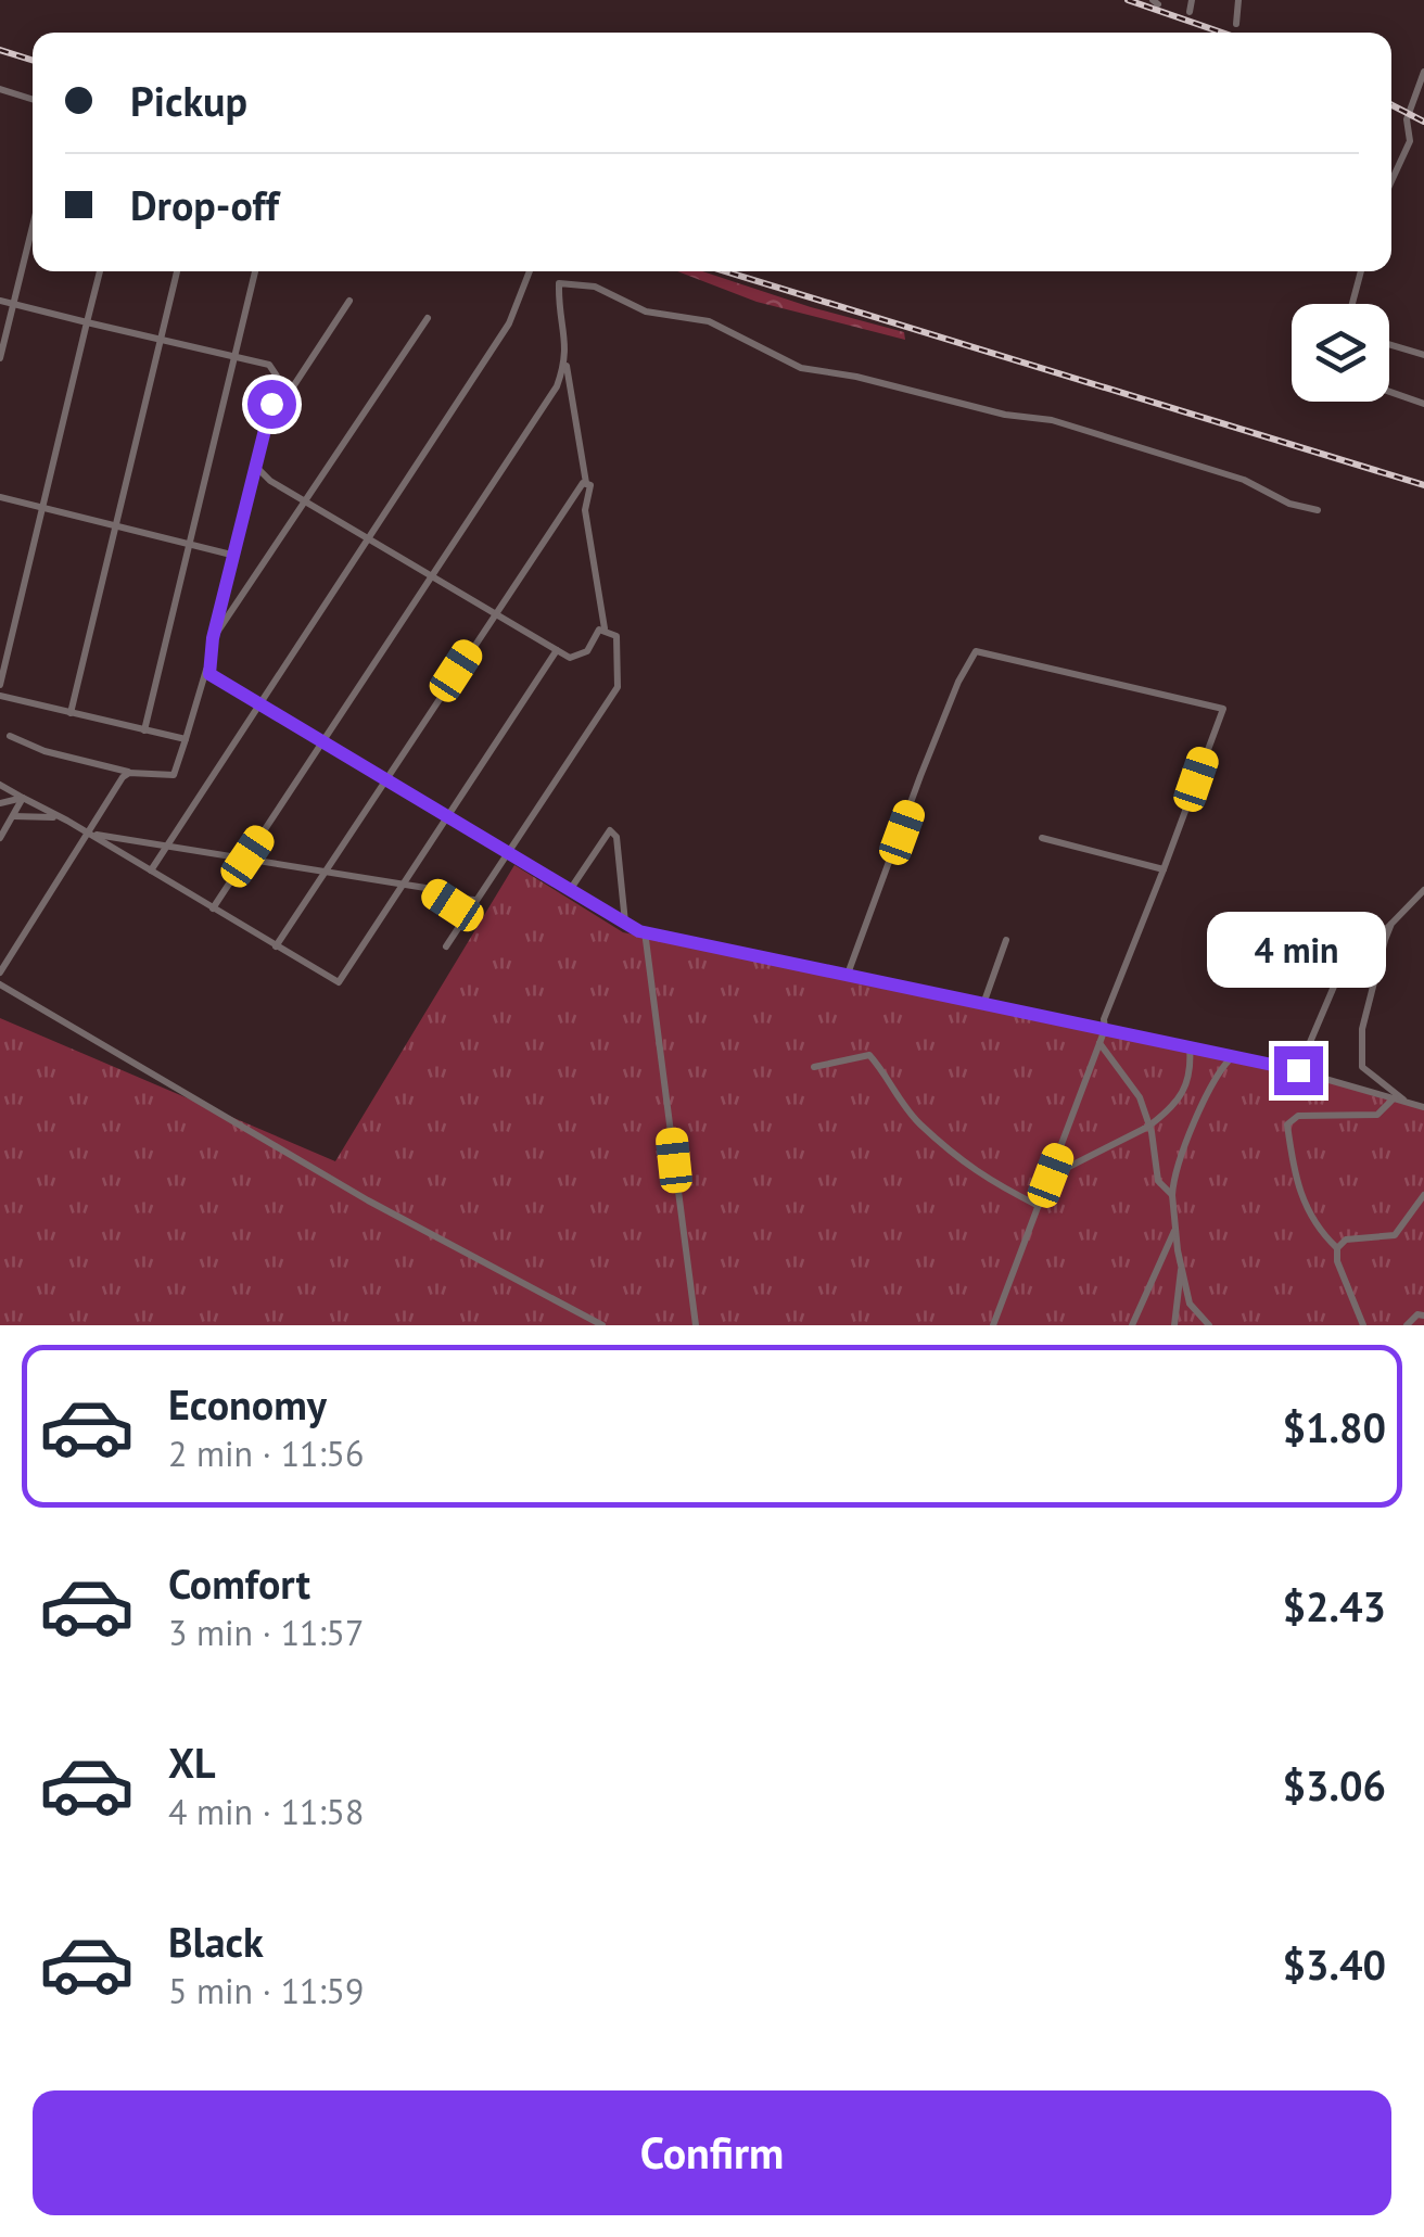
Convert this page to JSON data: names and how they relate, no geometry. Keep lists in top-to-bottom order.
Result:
{
  "page": {
    "banner": ["Pickup", "Drop-off"],
    "bubble": "4 min",
    "list": [
      {
        "name": "Economy",
        "note": "2 min · 11:56",
        "value": "$1.80"
      },
      {
        "name": "Comfort",
        "note": "3 min · 11:57",
        "value": "$2.43"
      },
      {
        "name": "XL",
        "note": "4 min · 11:58",
        "value": "$3.06"
      },
      {
        "name": "Black",
        "note": "5 min · 11:59",
        "value": "$3.40"
      }
    ],
    "buttons": "Confirm"
  }
}
